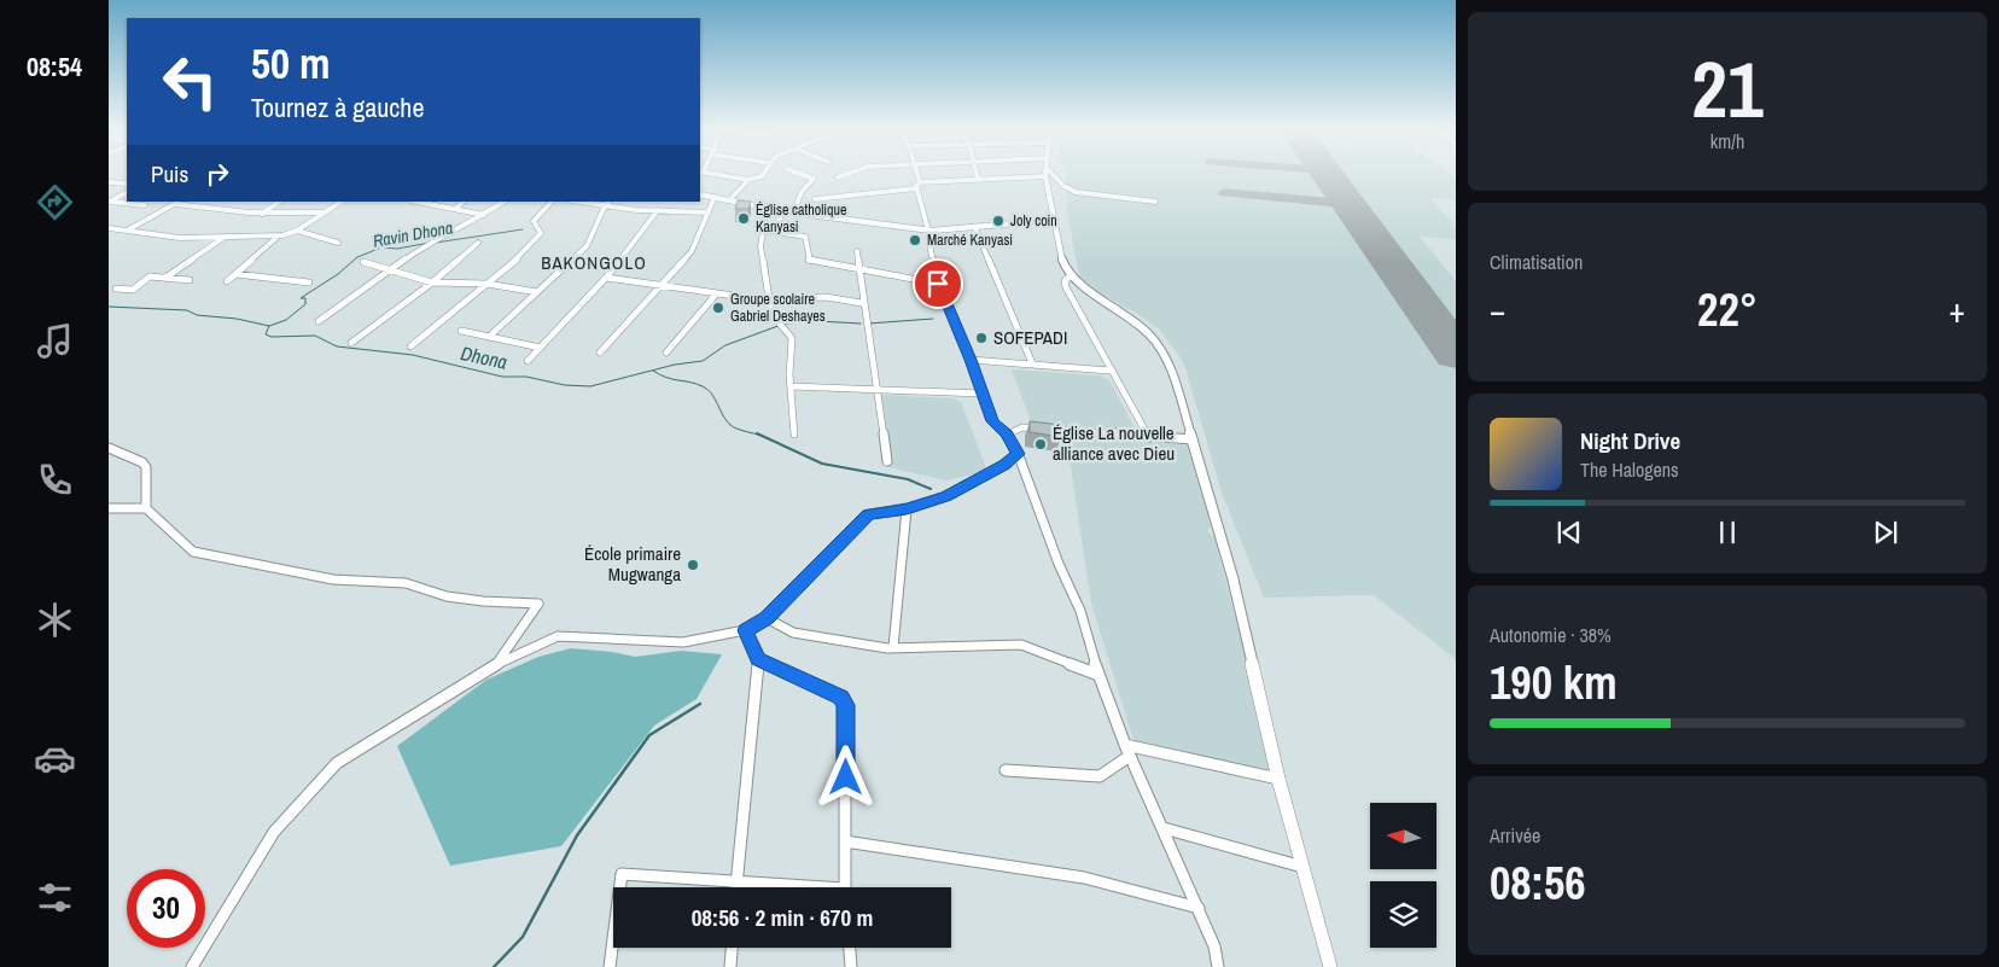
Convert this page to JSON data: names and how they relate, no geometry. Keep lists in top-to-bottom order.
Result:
{
  "districts": ["BAKONGOLO"],
  "water": ["Ravin Dhona", "Dhona"],
  "places": [
    "Église catholique Kanyasi",
    "Joly coin",
    "Marché Kanyasi",
    "Groupe scolaire Gabriel Deshayes",
    "SOFEPADI",
    "Église La nouvelle alliance avec Dieu",
    "École primaire Mugwanga"
  ],
  "north": "left",
  "page": {
    "tabs": "08:54",
    "tile": [
      ["21", "km/h"],
      "Climatisation",
      ["Autonomie · 38%", "190 km"],
      ["Arrivée", "08:56"]
    ],
    "turn": ["50 m", "Tournez à gauche"],
    "then": "Puis",
    "heat": ["−", "22°", "+"],
    "song": ["Night Drive", "The Halogens"],
    "limit": "30",
    "trip": "08:56 · 2 min · 670 m"
  }
}
